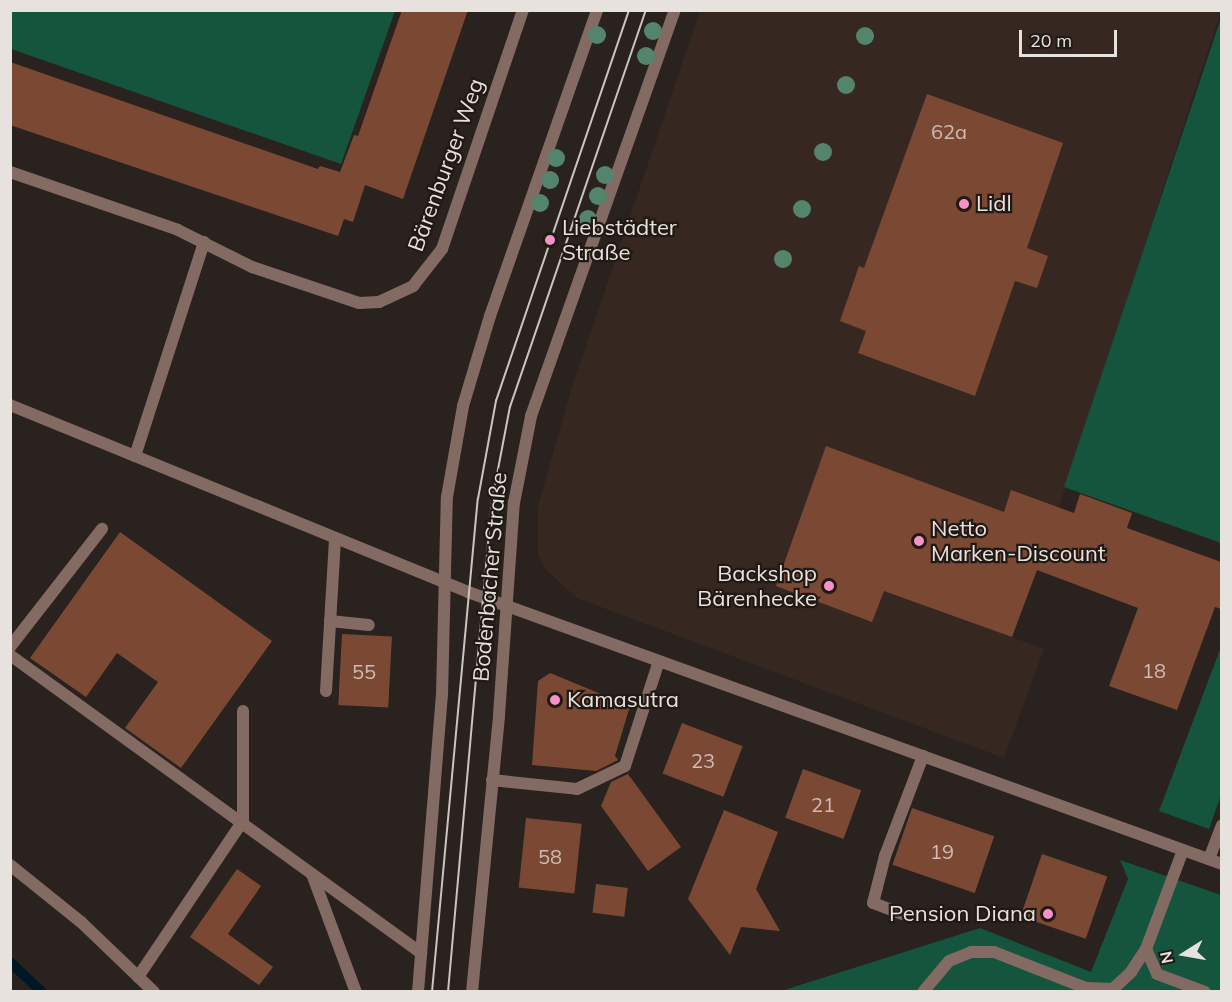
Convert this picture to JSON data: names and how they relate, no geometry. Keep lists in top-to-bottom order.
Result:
{
  "streets": {
    "street": ["Bärenburger Weg", "Bodenbacher Straße"]
  },
  "places": [
    "Lidl",
    "Liebstädter Straße",
    "Netto Marken-Discount",
    "Backshop Bärenhecke",
    "Kamasutra",
    "Pension Diana"
  ],
  "house_numbers": [
    "62a",
    "18",
    "55",
    "23",
    "21",
    "19",
    "58"
  ],
  "scale_bar": "20 m",
  "north": "left"
}
